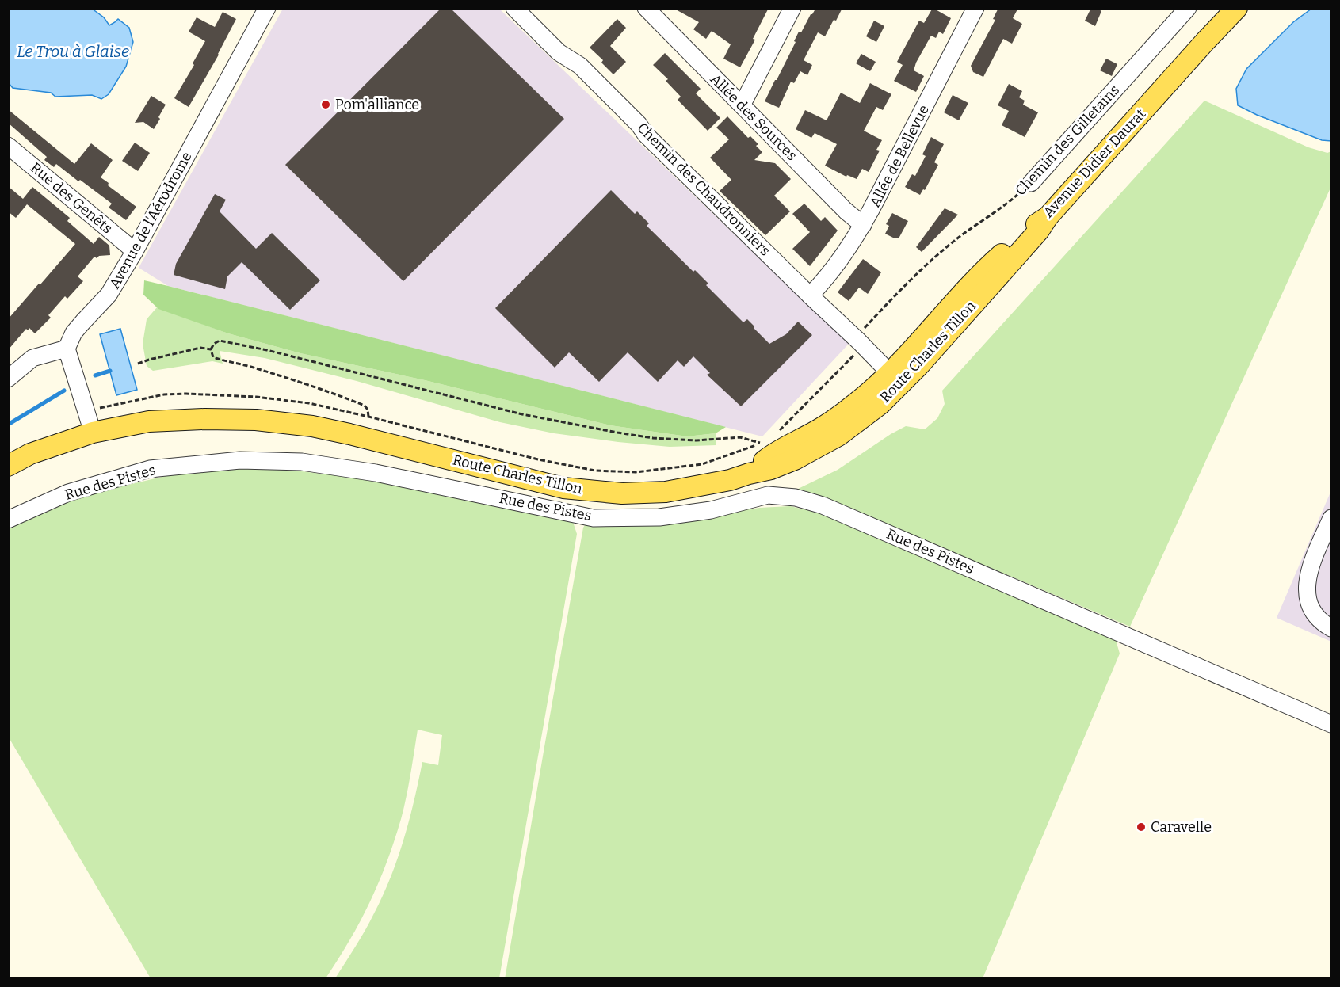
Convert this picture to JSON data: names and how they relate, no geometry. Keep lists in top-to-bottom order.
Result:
{
  "streets": {
    "main road": ["Avenue Didier Daurat", "Route Charles Tillon"],
    "street": [
      "Allée des Sources",
      "Chemin des Gilletains",
      "Allée de Bellevue",
      "Chemin des Chaudronniers",
      "Rue des Genêts",
      "Avenue de l'Aérodrome",
      "Rue des Pistes"
    ]
  },
  "crossings": [
    ["Allée des Sources", "Allée de Bellevue"],
    ["Chemin des Gilletains", "Chemin des Chaudronniers"],
    ["Allée de Bellevue", "Chemin des Chaudronniers"],
    ["Avenue Didier Daurat", "Chemin des Chaudronniers"],
    ["Avenue Didier Daurat", "Route Charles Tillon"],
    ["Rue des Genêts", "Avenue de l'Aérodrome"]
  ],
  "water": ["Le Trou à Glaise"],
  "places": ["Pom'alliance", "Caravelle"]
}
